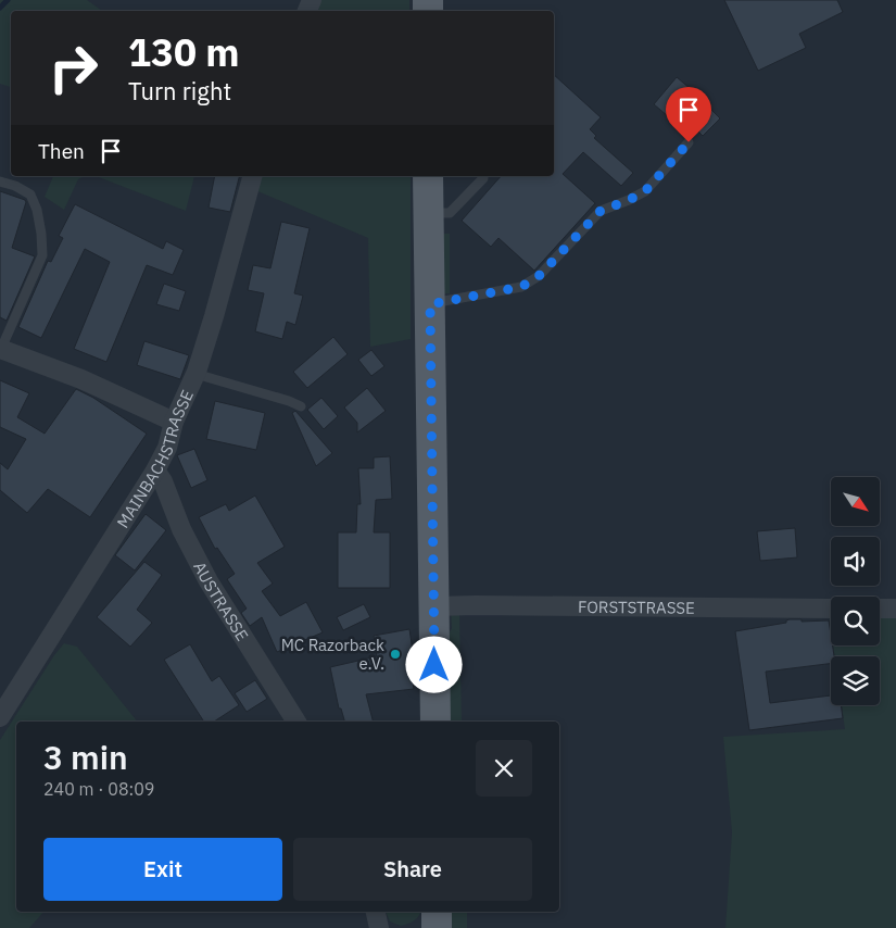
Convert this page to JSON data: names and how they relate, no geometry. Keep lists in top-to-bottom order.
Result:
{
  "streets": {
    "street": ["MAINBACHSTRASSE", "AUSTRASSE", "FORSTSTRASSE"]
  },
  "crossings": [
    ["MAINBACHSTRASSE", "AUSTRASSE"]
  ],
  "places": ["MC Razorback e.V."],
  "north": "bottom right",
  "page": {
    "turn": ["130 m", "Turn right"],
    "then": "Then",
    "heading": ["3 min", "240 m · 08:09"],
    "buttons": ["Exit", "Share"]
  }
}
